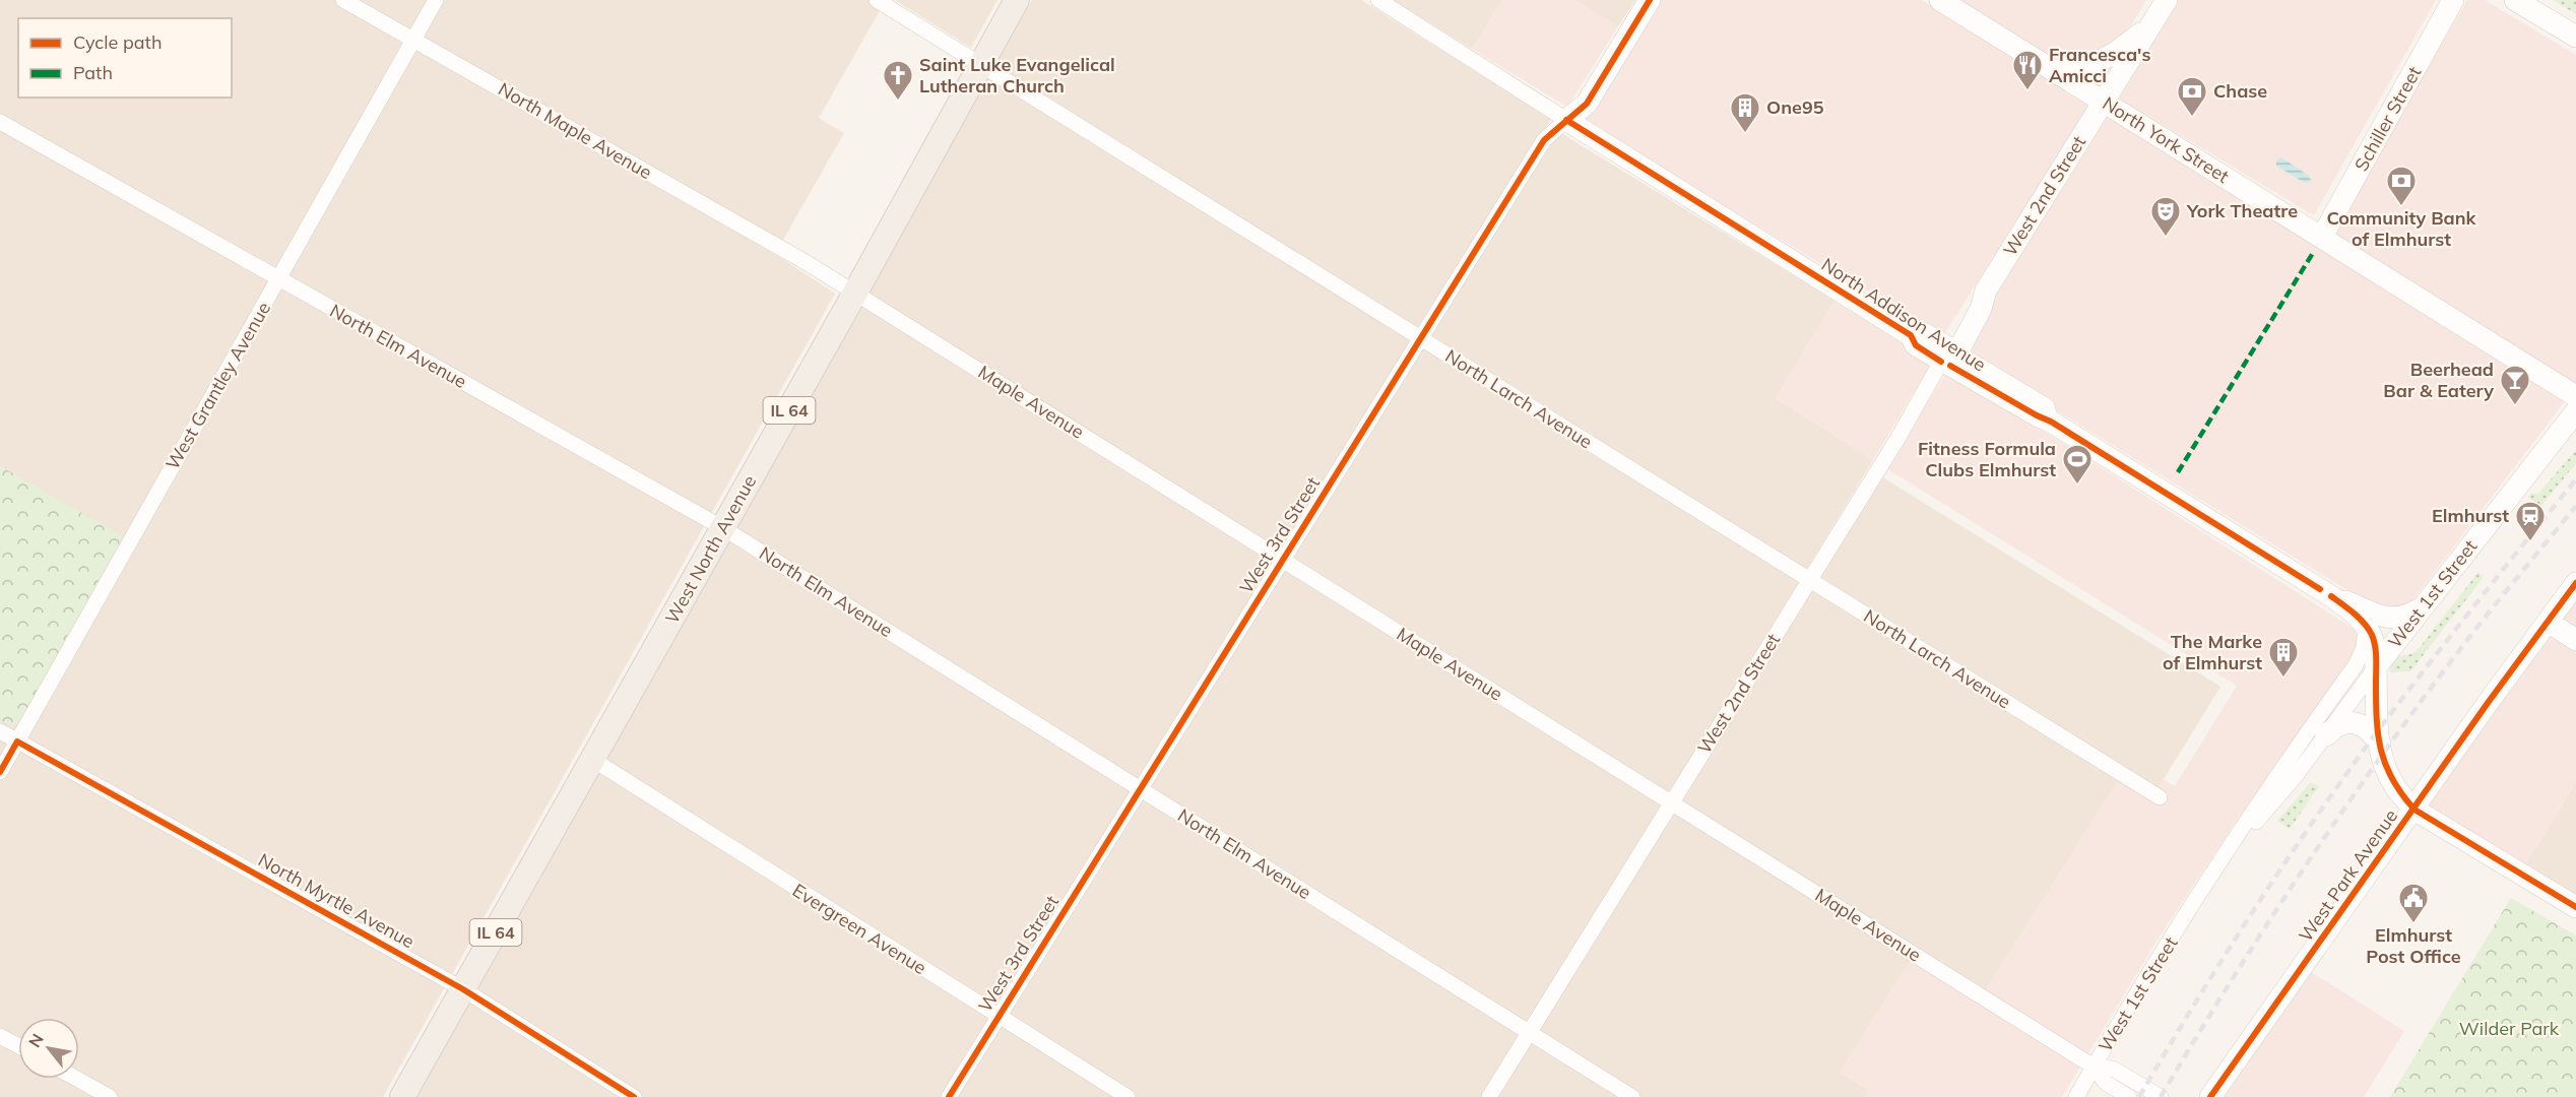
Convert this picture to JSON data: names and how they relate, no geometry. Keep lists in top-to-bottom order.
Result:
{
  "streets": {
    "main road": ["IL 64", "West North Avenue"],
    "street": [
      "Schiller Street",
      "North Maple Avenue",
      "North York Street",
      "West 2nd Street",
      "North Addison Avenue",
      "North Elm Avenue",
      "West Grantley Avenue",
      "North Larch Avenue",
      "Maple Avenue",
      "West 3rd Street",
      "West 1st Street",
      "West Park Avenue",
      "North Myrtle Avenue",
      "Evergreen Avenue"
    ]
  },
  "crossings": [
    ["Schiller Street", "North York Street"],
    ["North Maple Avenue", "West Grantley Avenue"],
    ["North Maple Avenue", "Maple Avenue"],
    ["North York Street", "West 2nd Street"],
    ["West 2nd Street", "North Addison Avenue"],
    ["West 2nd Street", "North Elm Avenue"],
    ["West 2nd Street", "North Larch Avenue"],
    ["West 2nd Street", "Maple Avenue"],
    ["North Addison Avenue", "West 3rd Street"],
    ["North Addison Avenue", "West 1st Street"],
    ["North Addison Avenue", "West Park Avenue"],
    ["North Elm Avenue", "West Grantley Avenue"],
    ["North Elm Avenue", "West 3rd Street"],
    ["North Elm Avenue", "West North Avenue"],
    ["West Grantley Avenue", "North Myrtle Avenue"],
    ["North Larch Avenue", "West 3rd Street"],
    ["North Larch Avenue", "West North Avenue"],
    ["Maple Avenue", "West 3rd Street"],
    ["Maple Avenue", "West North Avenue"],
    ["Maple Avenue", "West 1st Street"],
    ["West 3rd Street", "Evergreen Avenue"],
    ["West North Avenue", "North Myrtle Avenue"],
    ["West North Avenue", "Evergreen Avenue"]
  ],
  "parks": ["Wilder Park"],
  "places": {
    "restaurant": ["Francesca's Amicci"],
    "church": ["Saint Luke Evangelical Lutheran Church"],
    "bank": ["Chase", "Community Bank of Elmhurst"],
    "building": ["One95", "The Marke of Elmhurst"],
    "theatre": ["York Theatre"],
    "bar": ["Beerhead Bar & Eatery"],
    "sports": ["Fitness Formula Clubs Elmhurst"],
    "station": ["Elmhurst"],
    "public building": ["Elmhurst Post Office"]
  },
  "legend": ["Cycle path", "Path"],
  "north": "top left"
}
